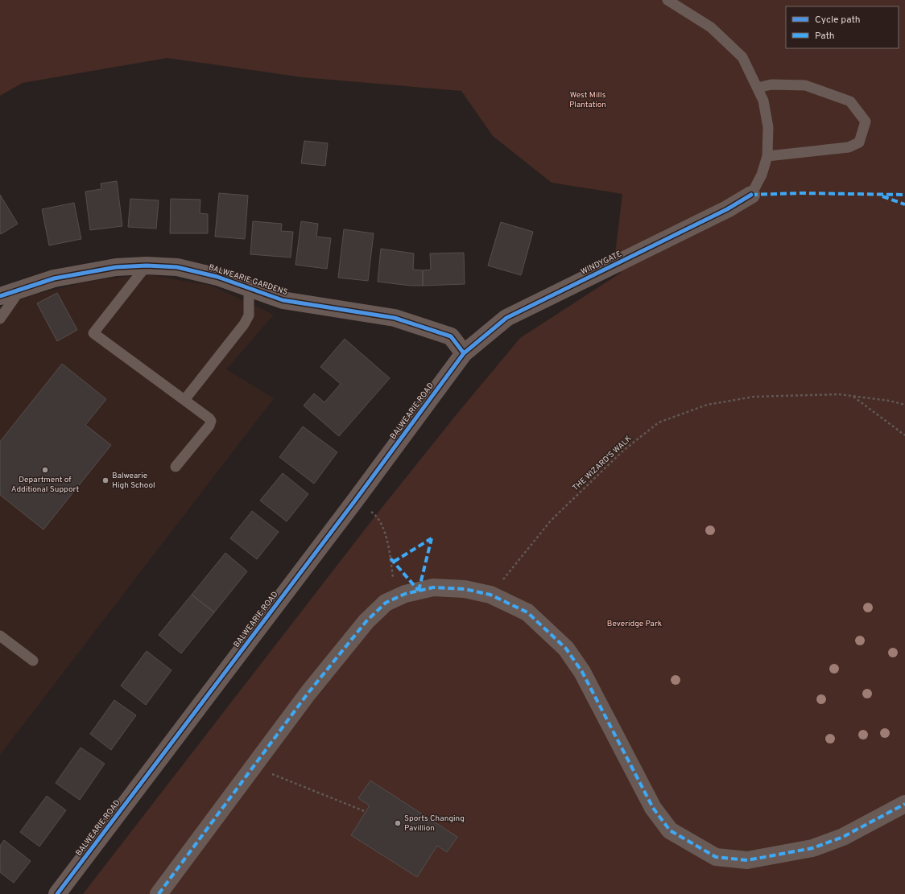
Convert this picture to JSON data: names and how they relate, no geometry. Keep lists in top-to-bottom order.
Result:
{
  "streets": {
    "street": ["WINDYGATE", "BALWEARIE GARDENS", "BALWEARIE ROAD"],
    "path": ["THE WIZARD'S WALK"]
  },
  "crossings": [
    ["WINDYGATE", "BALWEARIE GARDENS"],
    ["WINDYGATE", "BALWEARIE ROAD"],
    ["BALWEARIE GARDENS", "BALWEARIE ROAD"]
  ],
  "parks": ["West Mills Plantation", "Beveridge Park"],
  "places": ["Department of Additional Support", "Balwearie High School", "Sports Changing Pavillion"],
  "legend": ["Cycle path", "Path"]
}
